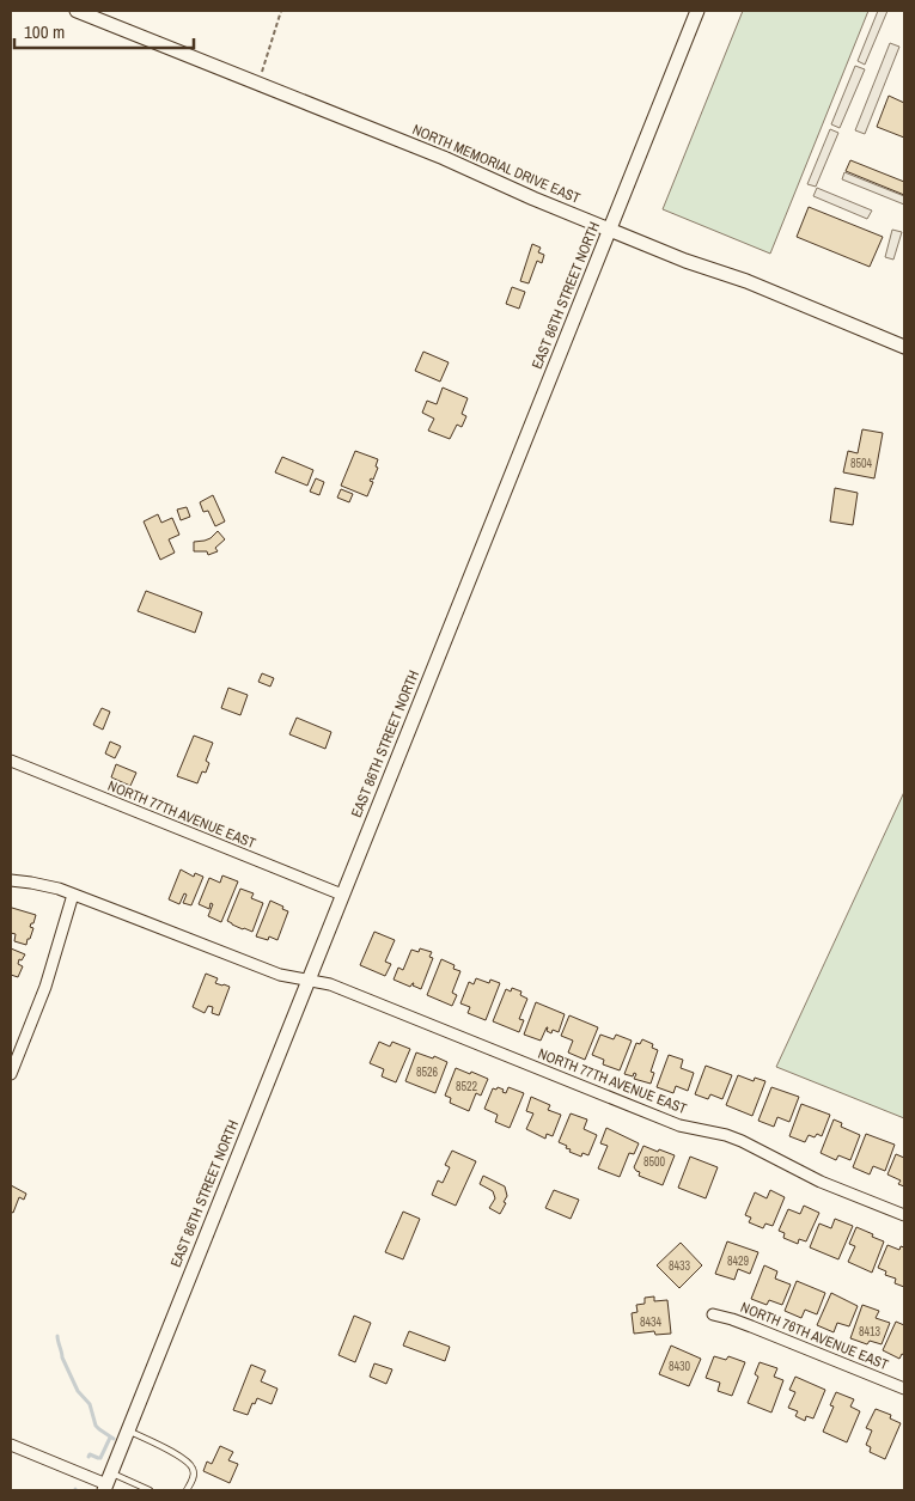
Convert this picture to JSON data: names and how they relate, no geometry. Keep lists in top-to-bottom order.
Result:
{
  "streets": {
    "street": [
      "NORTH MEMORIAL DRIVE EAST",
      "EAST 86TH STREET NORTH",
      "NORTH 77TH AVENUE EAST",
      "NORTH 76TH AVENUE EAST"
    ]
  },
  "crossings": [
    ["NORTH MEMORIAL DRIVE EAST", "EAST 86TH STREET NORTH"],
    ["EAST 86TH STREET NORTH", "NORTH 77TH AVENUE EAST"]
  ],
  "house_numbers": [
    "8504",
    "8526",
    "8522",
    "8500",
    "8429",
    "8433",
    "8434",
    "8413",
    "8430"
  ],
  "scale_bar": "100 m"
}
